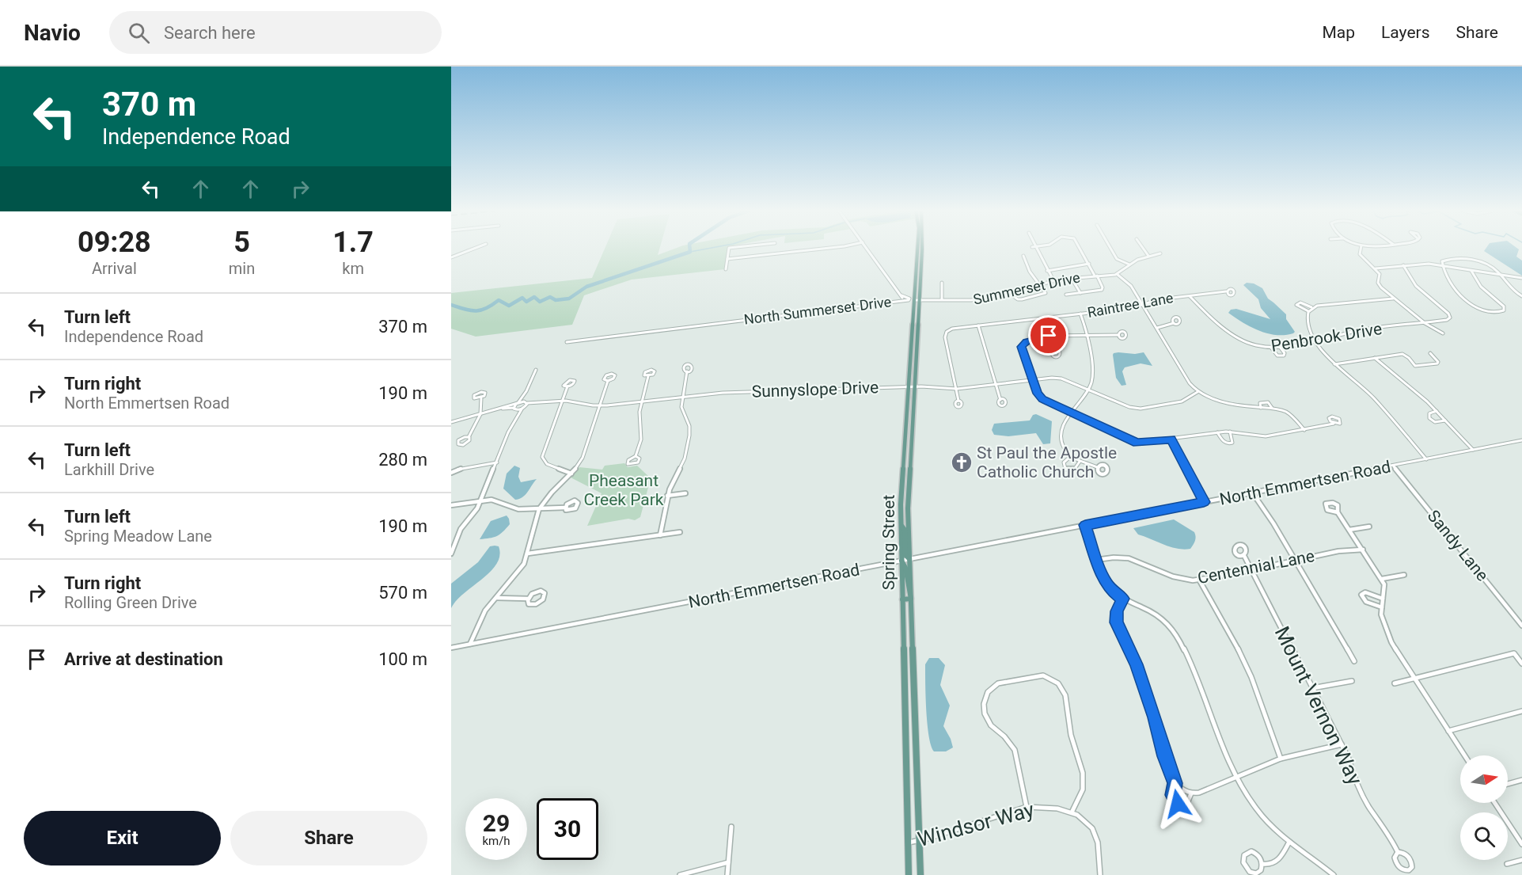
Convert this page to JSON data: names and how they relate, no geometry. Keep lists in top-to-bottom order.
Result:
{
  "streets": {
    "main road": ["Spring Street"],
    "street": [
      "Summerset Drive",
      "Raintree Lane",
      "North Summerset Drive",
      "Penbrook Drive",
      "Sunnyslope Drive",
      "North Emmertsen Road",
      "Sandy Lane",
      "Centennial Lane",
      "Mount Vernon Way",
      "Windsor Way"
    ]
  },
  "crossings": [
    ["Summerset Drive", "Spring Street"],
    ["Raintree Lane", "Penbrook Drive"],
    ["Raintree Lane", "Sunnyslope Drive"],
    ["Sunnyslope Drive", "Spring Street"],
    ["North Emmertsen Road", "Spring Street"],
    ["North Emmertsen Road", "Sandy Lane"],
    ["Spring Street", "Windsor Way"],
    ["Centennial Lane", "Mount Vernon Way"]
  ],
  "parks": ["Pheasant Creek Park"],
  "places": {
    "church": ["St Paul the Apostle Catholic Church"]
  },
  "north": "right",
  "page": {
    "header": "Navio",
    "search": "Search here",
    "nav": ["Map", "Layers", "Share"],
    "turn": ["370 m", "Independence Road"],
    "eta": [
      "09:28",
      "Arrival",
      "5",
      "min",
      "1.7",
      "km"
    ],
    "list": [
      {
        "name": "Turn left",
        "note": "Independence Road",
        "value": "370 m"
      },
      {
        "name": "Turn right",
        "note": "North Emmertsen Road",
        "value": "190 m"
      },
      {
        "name": "Turn left",
        "note": "Larkhill Drive",
        "value": "280 m"
      },
      {
        "name": "Turn left",
        "note": "Spring Meadow Lane",
        "value": "190 m"
      },
      {
        "name": "Turn right",
        "note": "Rolling Green Drive",
        "value": "570 m"
      },
      {
        "name": "Arrive at destination",
        "value": "100 m"
      }
    ],
    "speed": "29 km/h",
    "limit": "30",
    "buttons": ["Exit", "Share"]
  }
}
